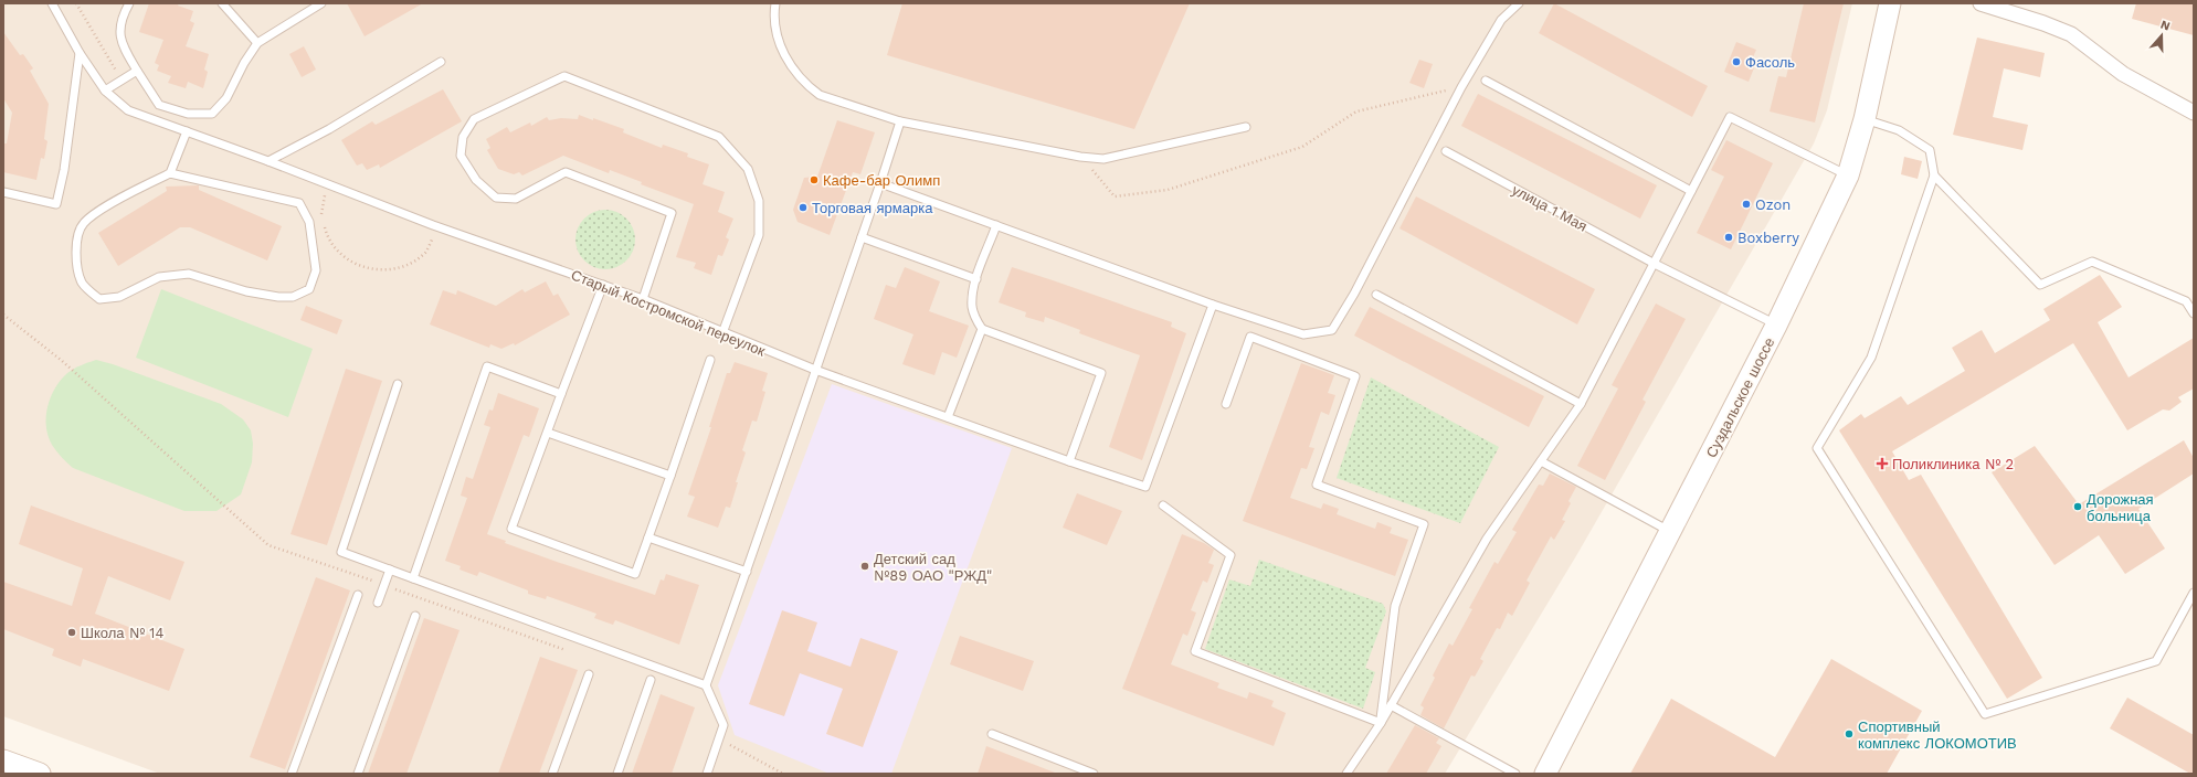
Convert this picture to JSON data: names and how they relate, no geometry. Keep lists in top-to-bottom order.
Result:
{
  "streets": {
    "main road": ["Суздальское шоссе"],
    "lane": ["улица 1 Мая", "Старый Костромской переулок"]
  },
  "crossings": [
    ["улица 1 Мая", "Суздальское шоссе"]
  ],
  "places": {
    "other": [
      "Фасоль",
      "Кафе-бар Олимп",
      "Ozon",
      "Торговая ярмарка",
      "Boxberry",
      "Дорожная больница",
      "Детский сад №89 ОАО \"РЖД\"",
      "Школа № 14",
      "Спортивный комплекс ЛОКОМОТИВ"
    ],
    "health": ["Поликлиника № 2"]
  },
  "north": "top"
}
